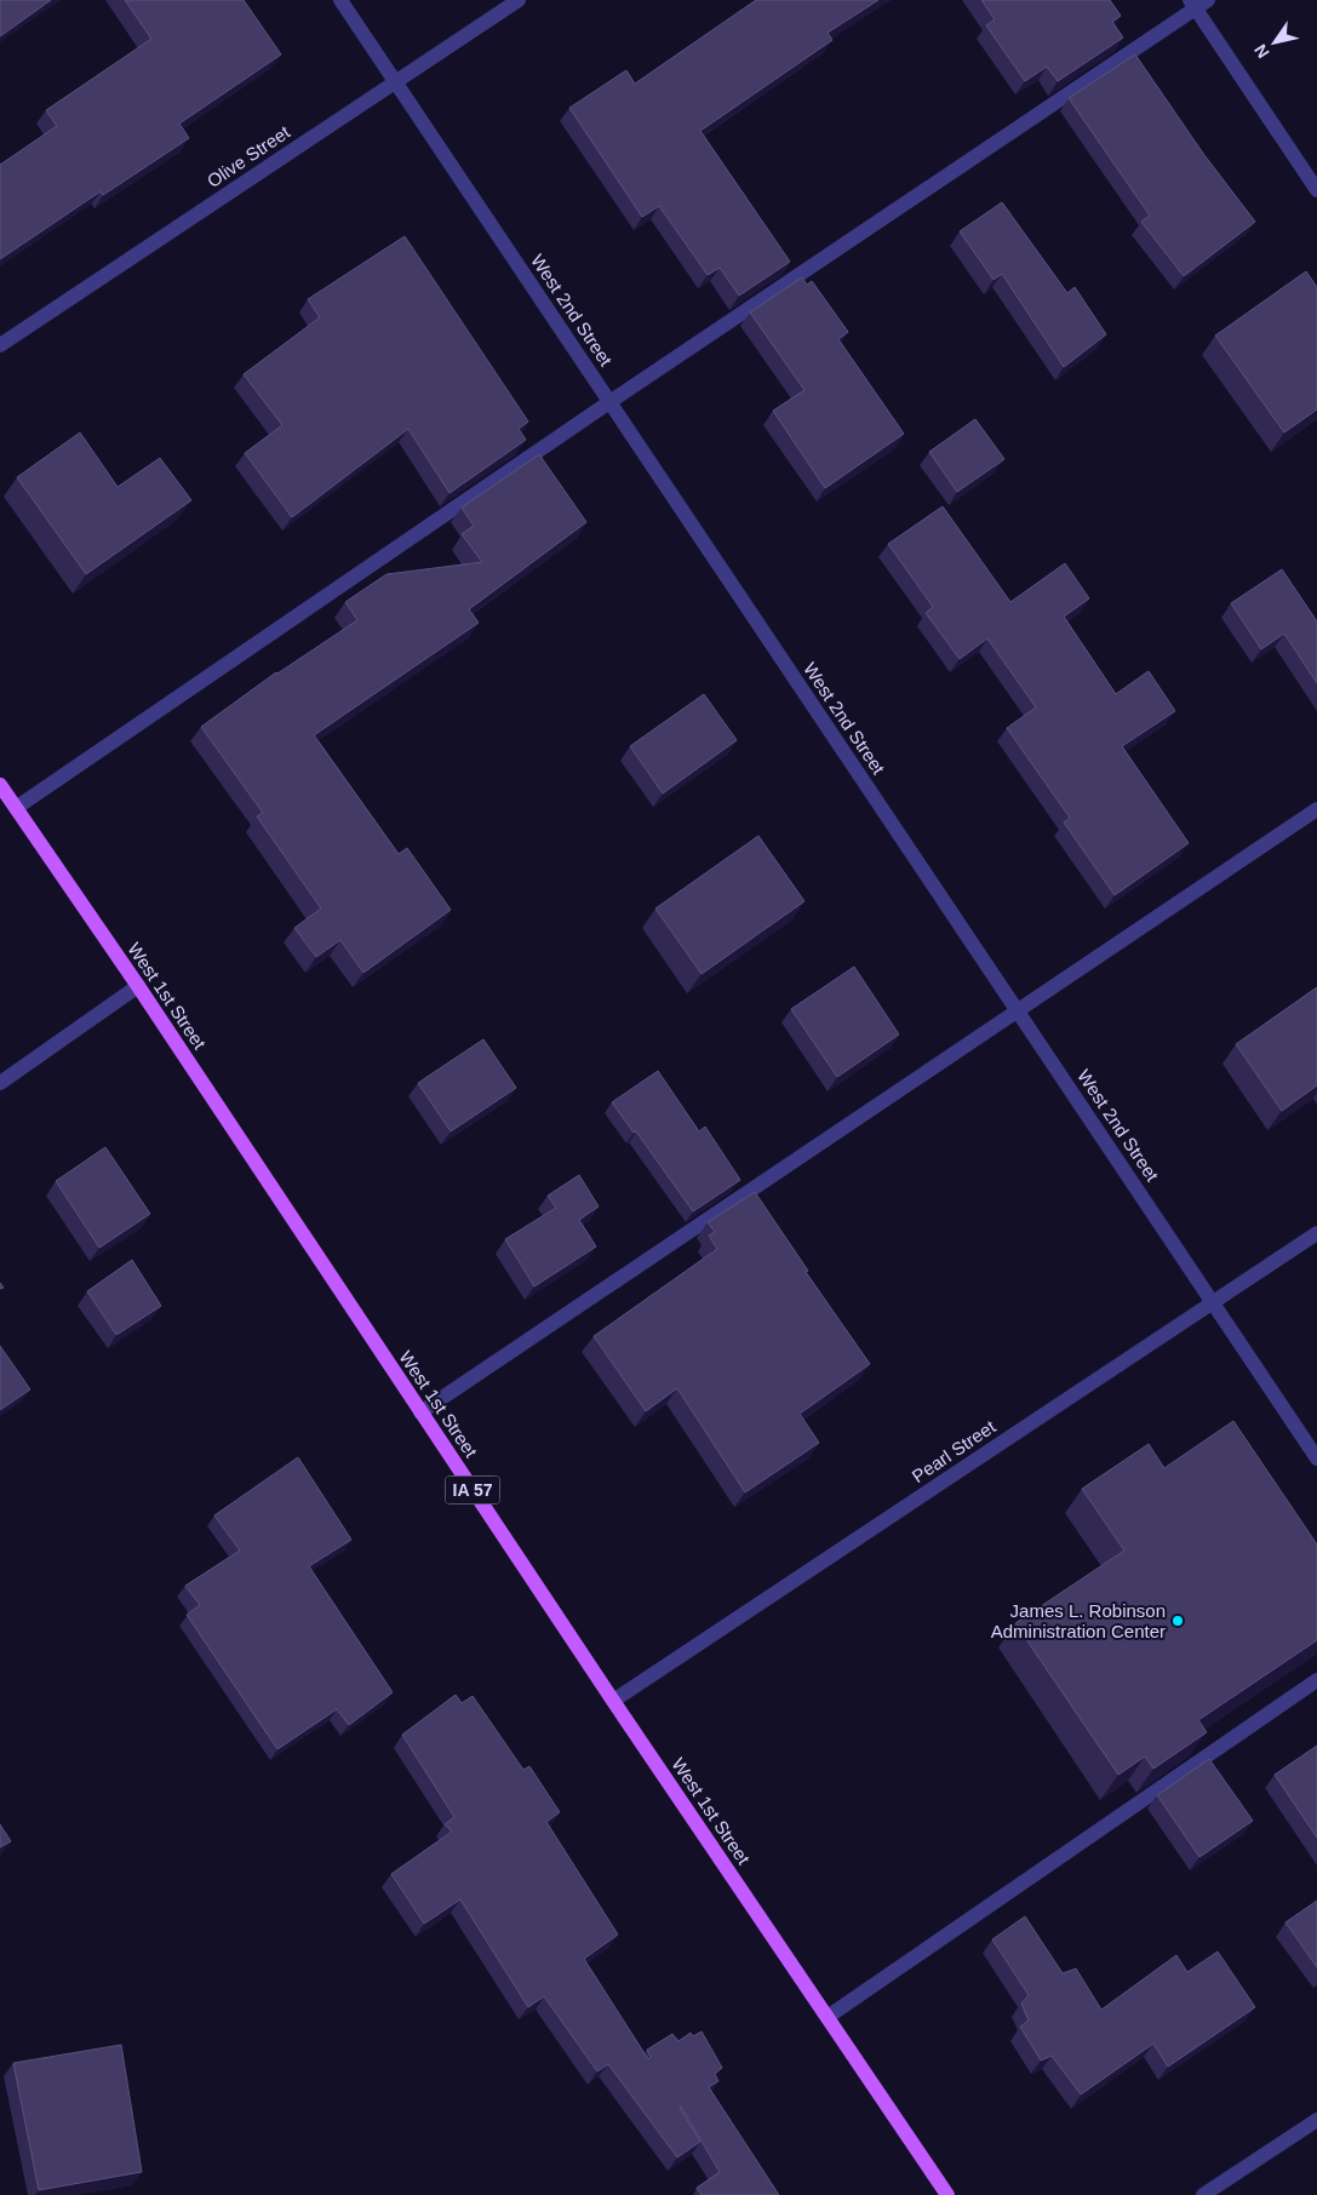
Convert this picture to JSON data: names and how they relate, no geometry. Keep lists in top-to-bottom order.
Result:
{
  "streets": {
    "main road": ["West 1st Street", "IA 57"],
    "street": ["Olive Street", "West 2nd Street", "Pearl Street"]
  },
  "crossings": [
    ["Olive Street", "West 2nd Street"],
    ["West 2nd Street", "Pearl Street"],
    ["West 1st Street", "Pearl Street"]
  ],
  "places": ["James L. Robinson Administration Center"],
  "north": "bottom left"
}
